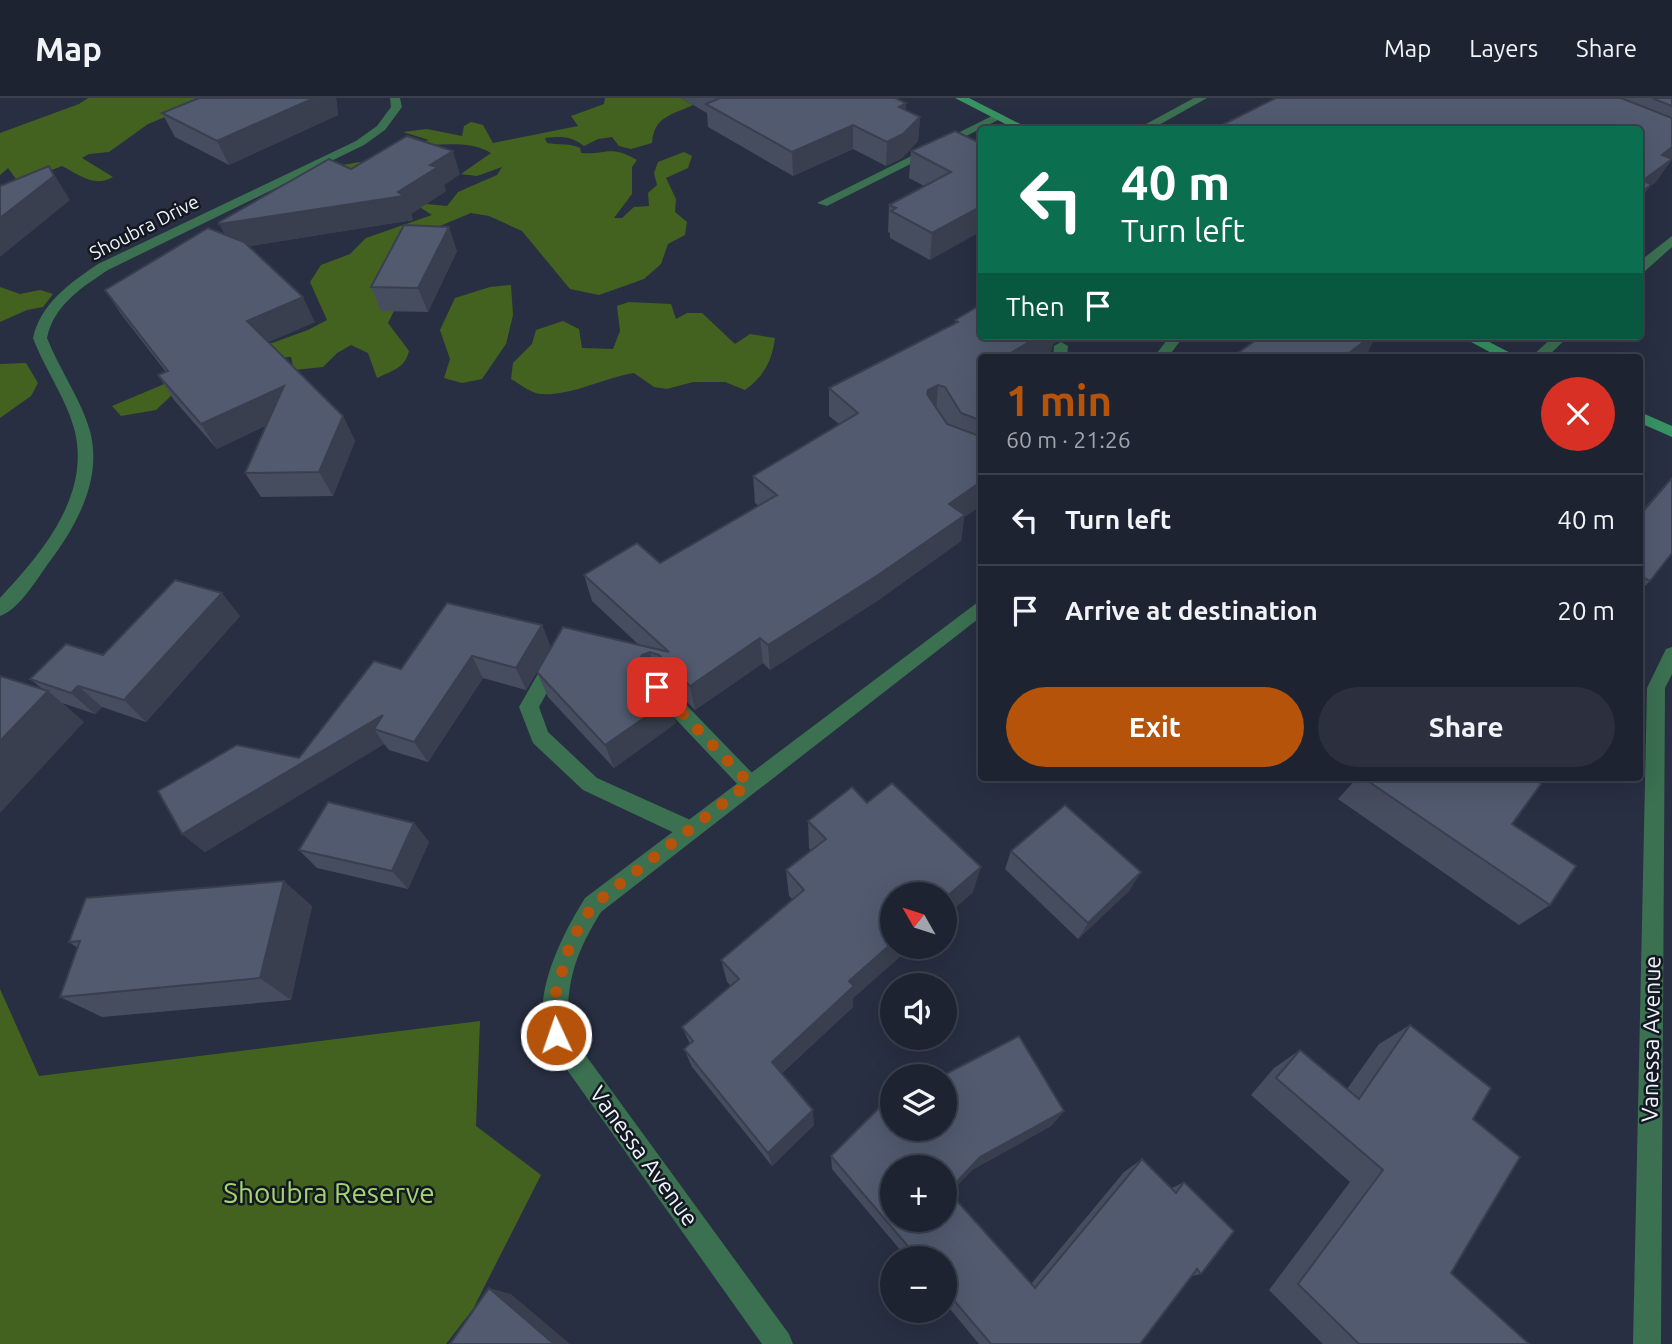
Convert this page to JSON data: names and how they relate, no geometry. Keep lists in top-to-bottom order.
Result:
{
  "streets": {
    "street": ["Shoubra Drive", "Vanessa Avenue"]
  },
  "parks": ["Shoubra Reserve"],
  "north": "top left",
  "page": {
    "header": "Map",
    "nav": ["Map", "Layers", "Share"],
    "turn": ["40 m", "Turn left"],
    "then": "Then",
    "heading": ["1 min", "60 m · 21:26"],
    "list": [
      {
        "name": "Turn left",
        "value": "40 m"
      },
      {
        "name": "Arrive at destination",
        "value": "20 m"
      }
    ],
    "buttons": ["Exit", "Share"],
    "map_buttons": ["+", "−"]
  }
}
